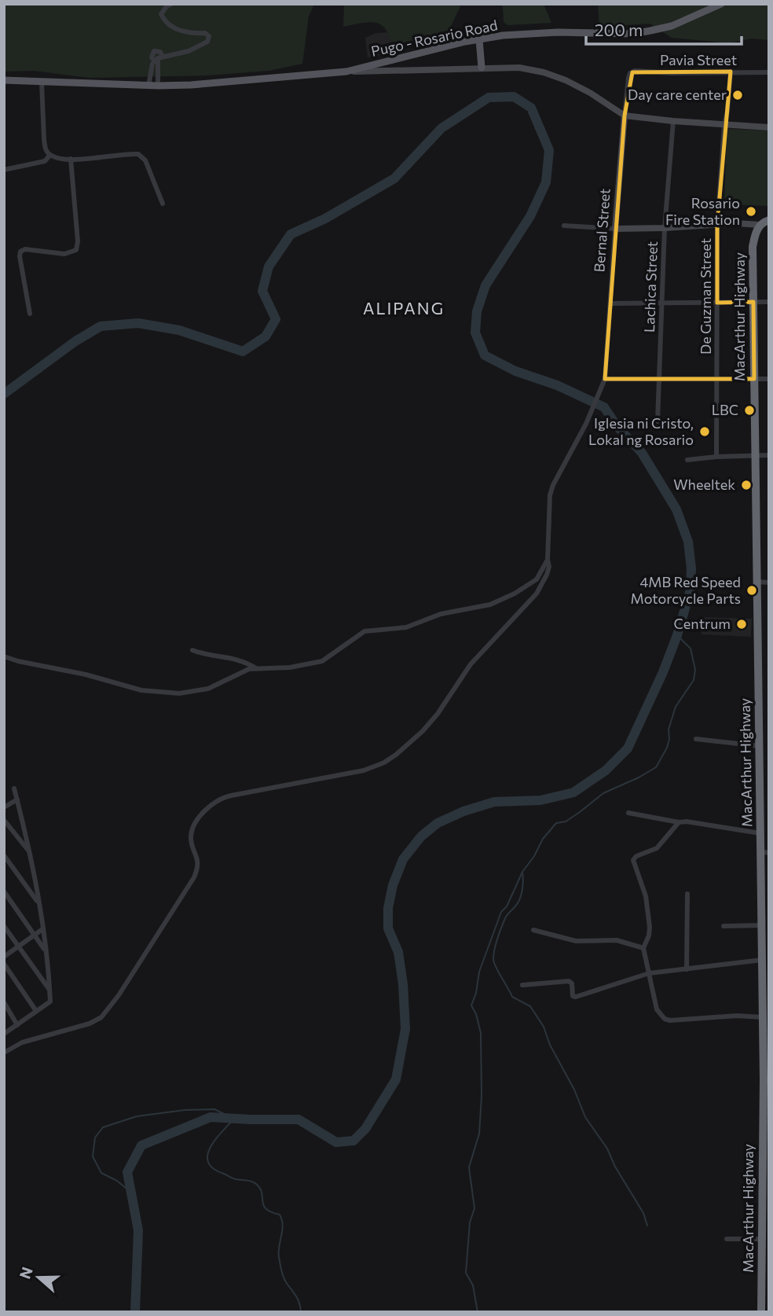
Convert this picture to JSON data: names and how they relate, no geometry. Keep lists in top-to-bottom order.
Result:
{
  "streets": {
    "highway": ["MacArthur Highway"],
    "main road": ["Pugo - Rosario Road", "Bernal Street"],
    "street": ["Pavia Street", "Lachica Street", "De Guzman Street"]
  },
  "crossings": [
    ["Pugo - Rosario Road", "Bernal Street"],
    ["Pavia Street", "Bernal Street"],
    ["Pavia Street", "De Guzman Street"]
  ],
  "districts": ["ALIPANG"],
  "places": [
    "Day care center",
    "Rosario Fire Station",
    "LBC",
    "Iglesia ni Cristo, Lokal ng Rosario",
    "Wheeltek",
    "4MB Red Speed Motorcycle Parts",
    "Centrum"
  ],
  "scale_bar": "200 m",
  "north": "left"
}
